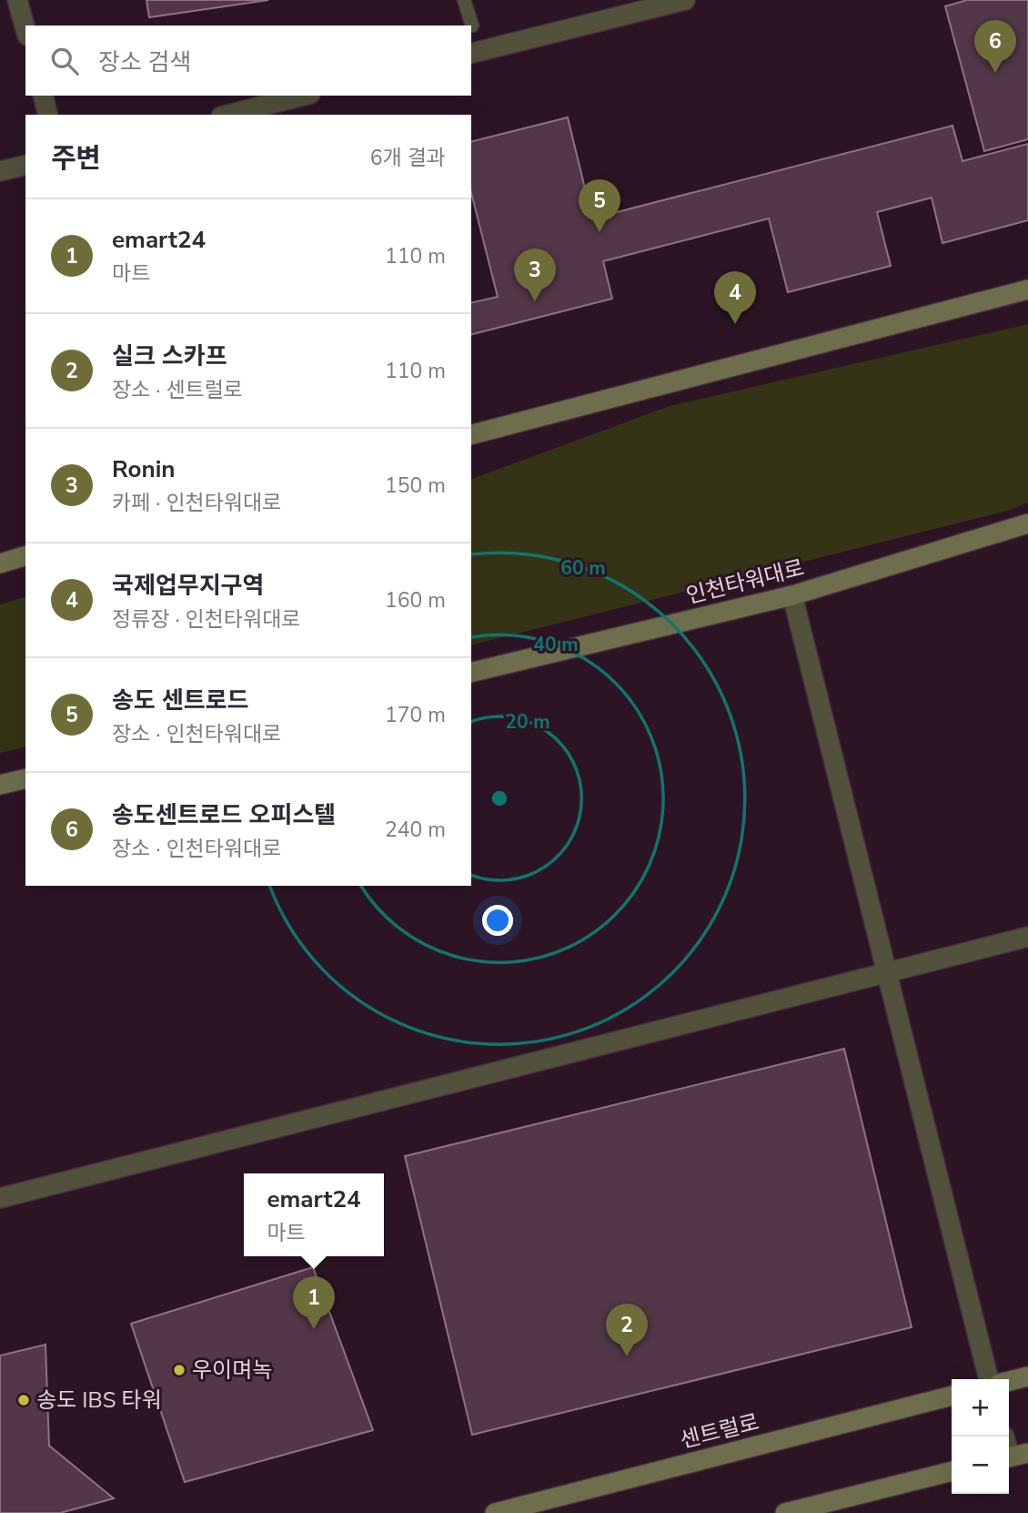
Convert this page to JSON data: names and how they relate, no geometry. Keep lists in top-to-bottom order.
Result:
{
  "streets": {
    "main road": ["인천타워대로", "센트럴로"]
  },
  "places": ["우이며녹", "송도 IBS 타워"],
  "page": {
    "pins": [
      "6",
      "5",
      "3",
      "4",
      "1",
      "2"
    ],
    "search": "장소 검색",
    "heading": ["주변", "6개 결과"],
    "list": [
      {
        "mark": "1",
        "name": "emart24",
        "note": "마트",
        "value": "110 m"
      },
      {
        "mark": "2",
        "name": "실크 스카프",
        "note": "장소 · 센트럴로",
        "value": "110 m"
      },
      {
        "mark": "3",
        "name": "Ronin",
        "note": "카페 · 인천타워대로",
        "value": "150 m"
      },
      {
        "mark": "4",
        "name": "국제업무지구역",
        "note": "정류장 · 인천타워대로",
        "value": "160 m"
      },
      {
        "mark": "5",
        "name": "송도 센트로드",
        "note": "장소 · 인천타워대로",
        "value": "170 m"
      },
      {
        "mark": "6",
        "name": "송도센트로드 오피스텔",
        "note": "장소 · 인천타워대로",
        "value": "240 m"
      }
    ],
    "popup": ["emart24", "마트"],
    "map_buttons": ["+", "−"]
  },
  "rings": ["60 m", "40 m", "20 m"]
}
